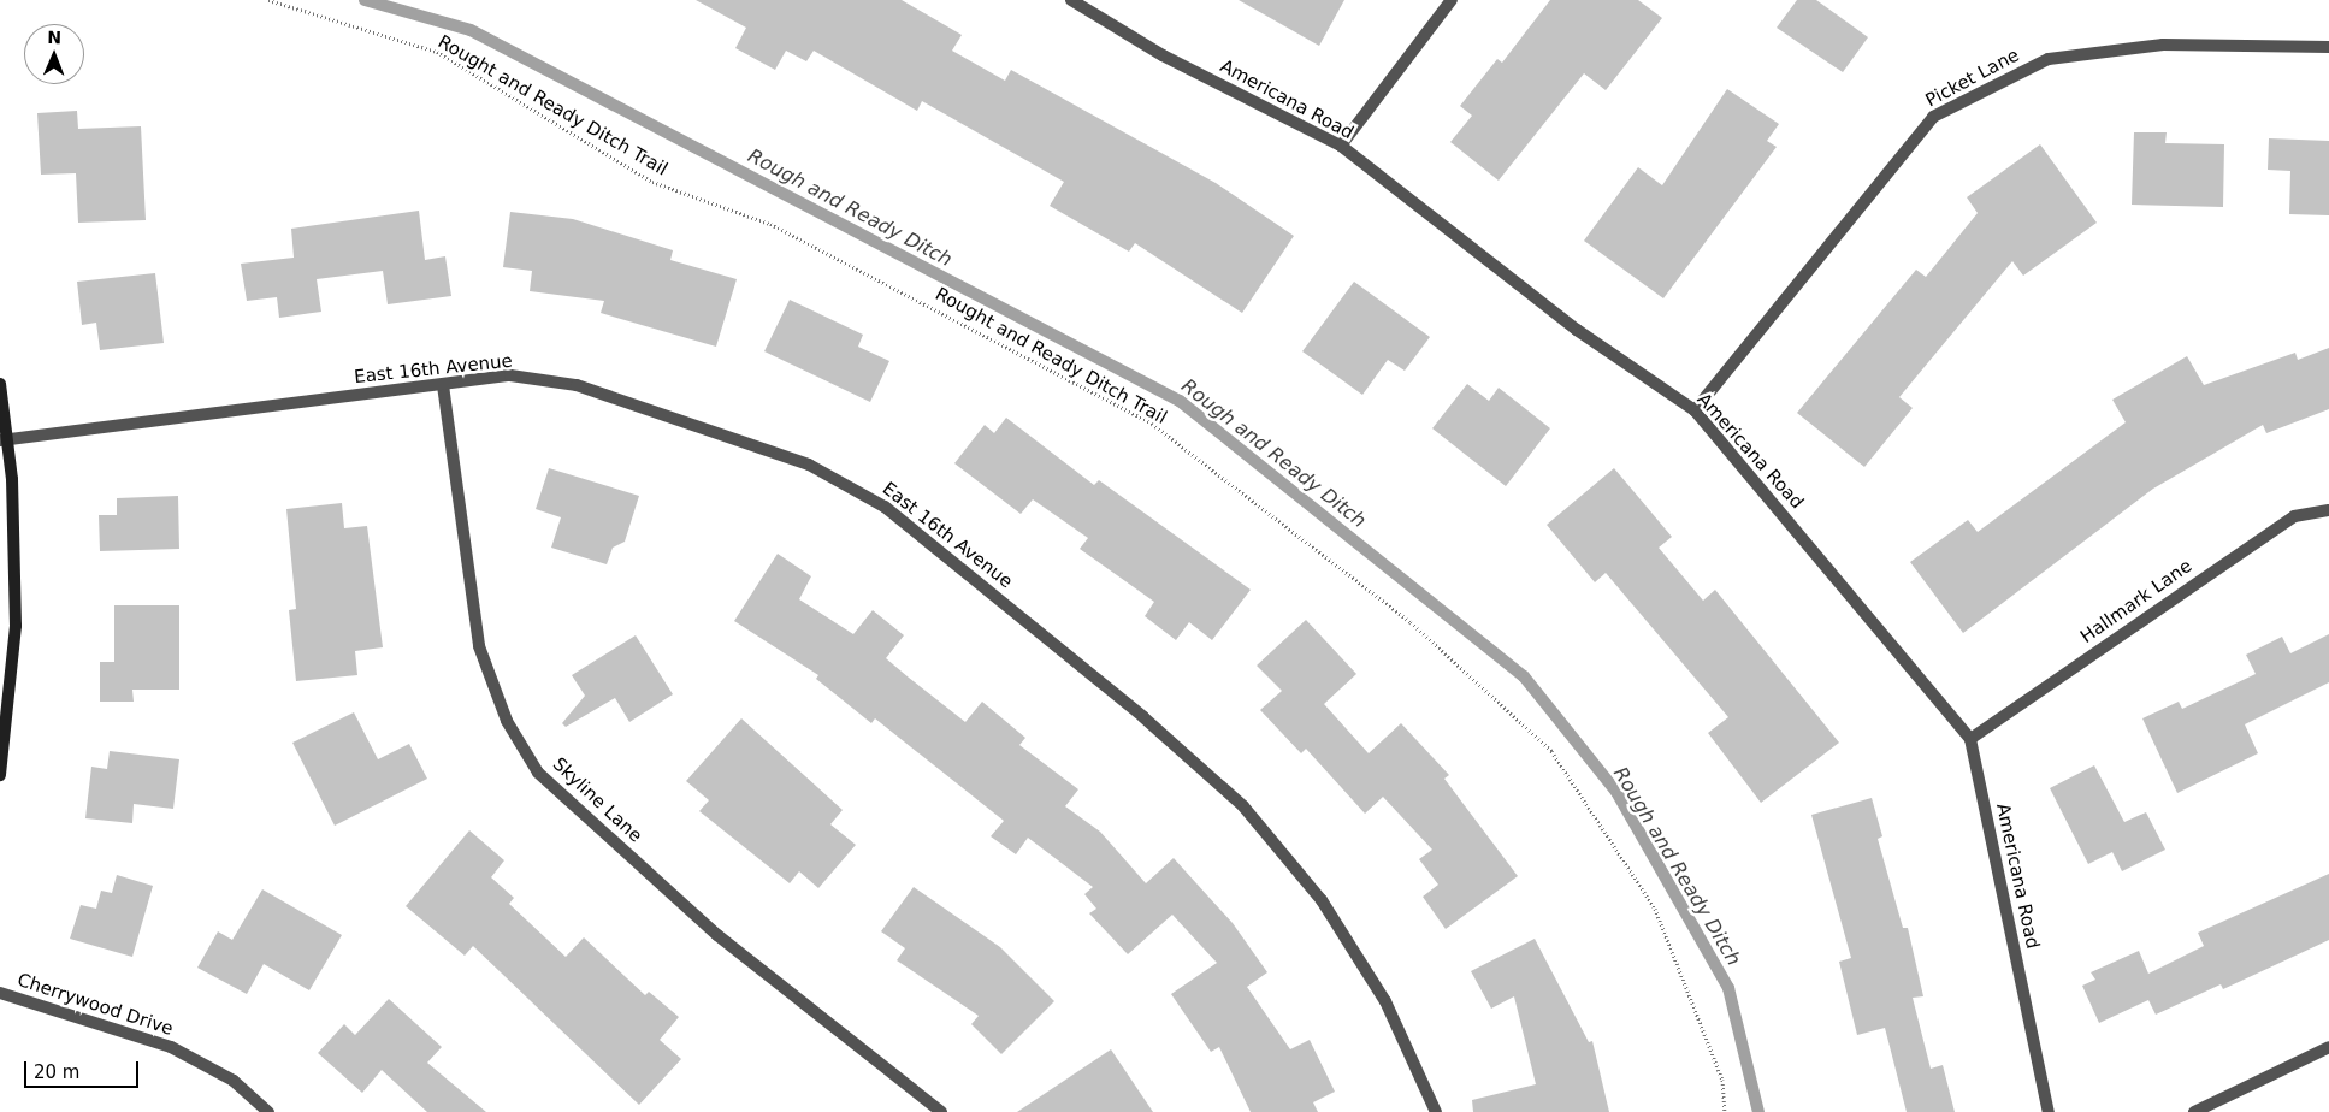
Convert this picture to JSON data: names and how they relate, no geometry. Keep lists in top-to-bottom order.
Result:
{
  "streets": {
    "street": [
      "Picket Lane",
      "Americana Road",
      "East 16th Avenue",
      "Hallmark Lane",
      "Skyline Lane",
      "Cherrywood Drive"
    ],
    "path": ["Rought and Ready Ditch Trail"]
  },
  "crossings": [
    ["Picket Lane", "Americana Road"],
    ["Americana Road", "Hallmark Lane"],
    ["East 16th Avenue", "Skyline Lane"]
  ],
  "water": ["Rough and Ready Ditch"],
  "scale_bar": "20 m",
  "north": "top"
}
